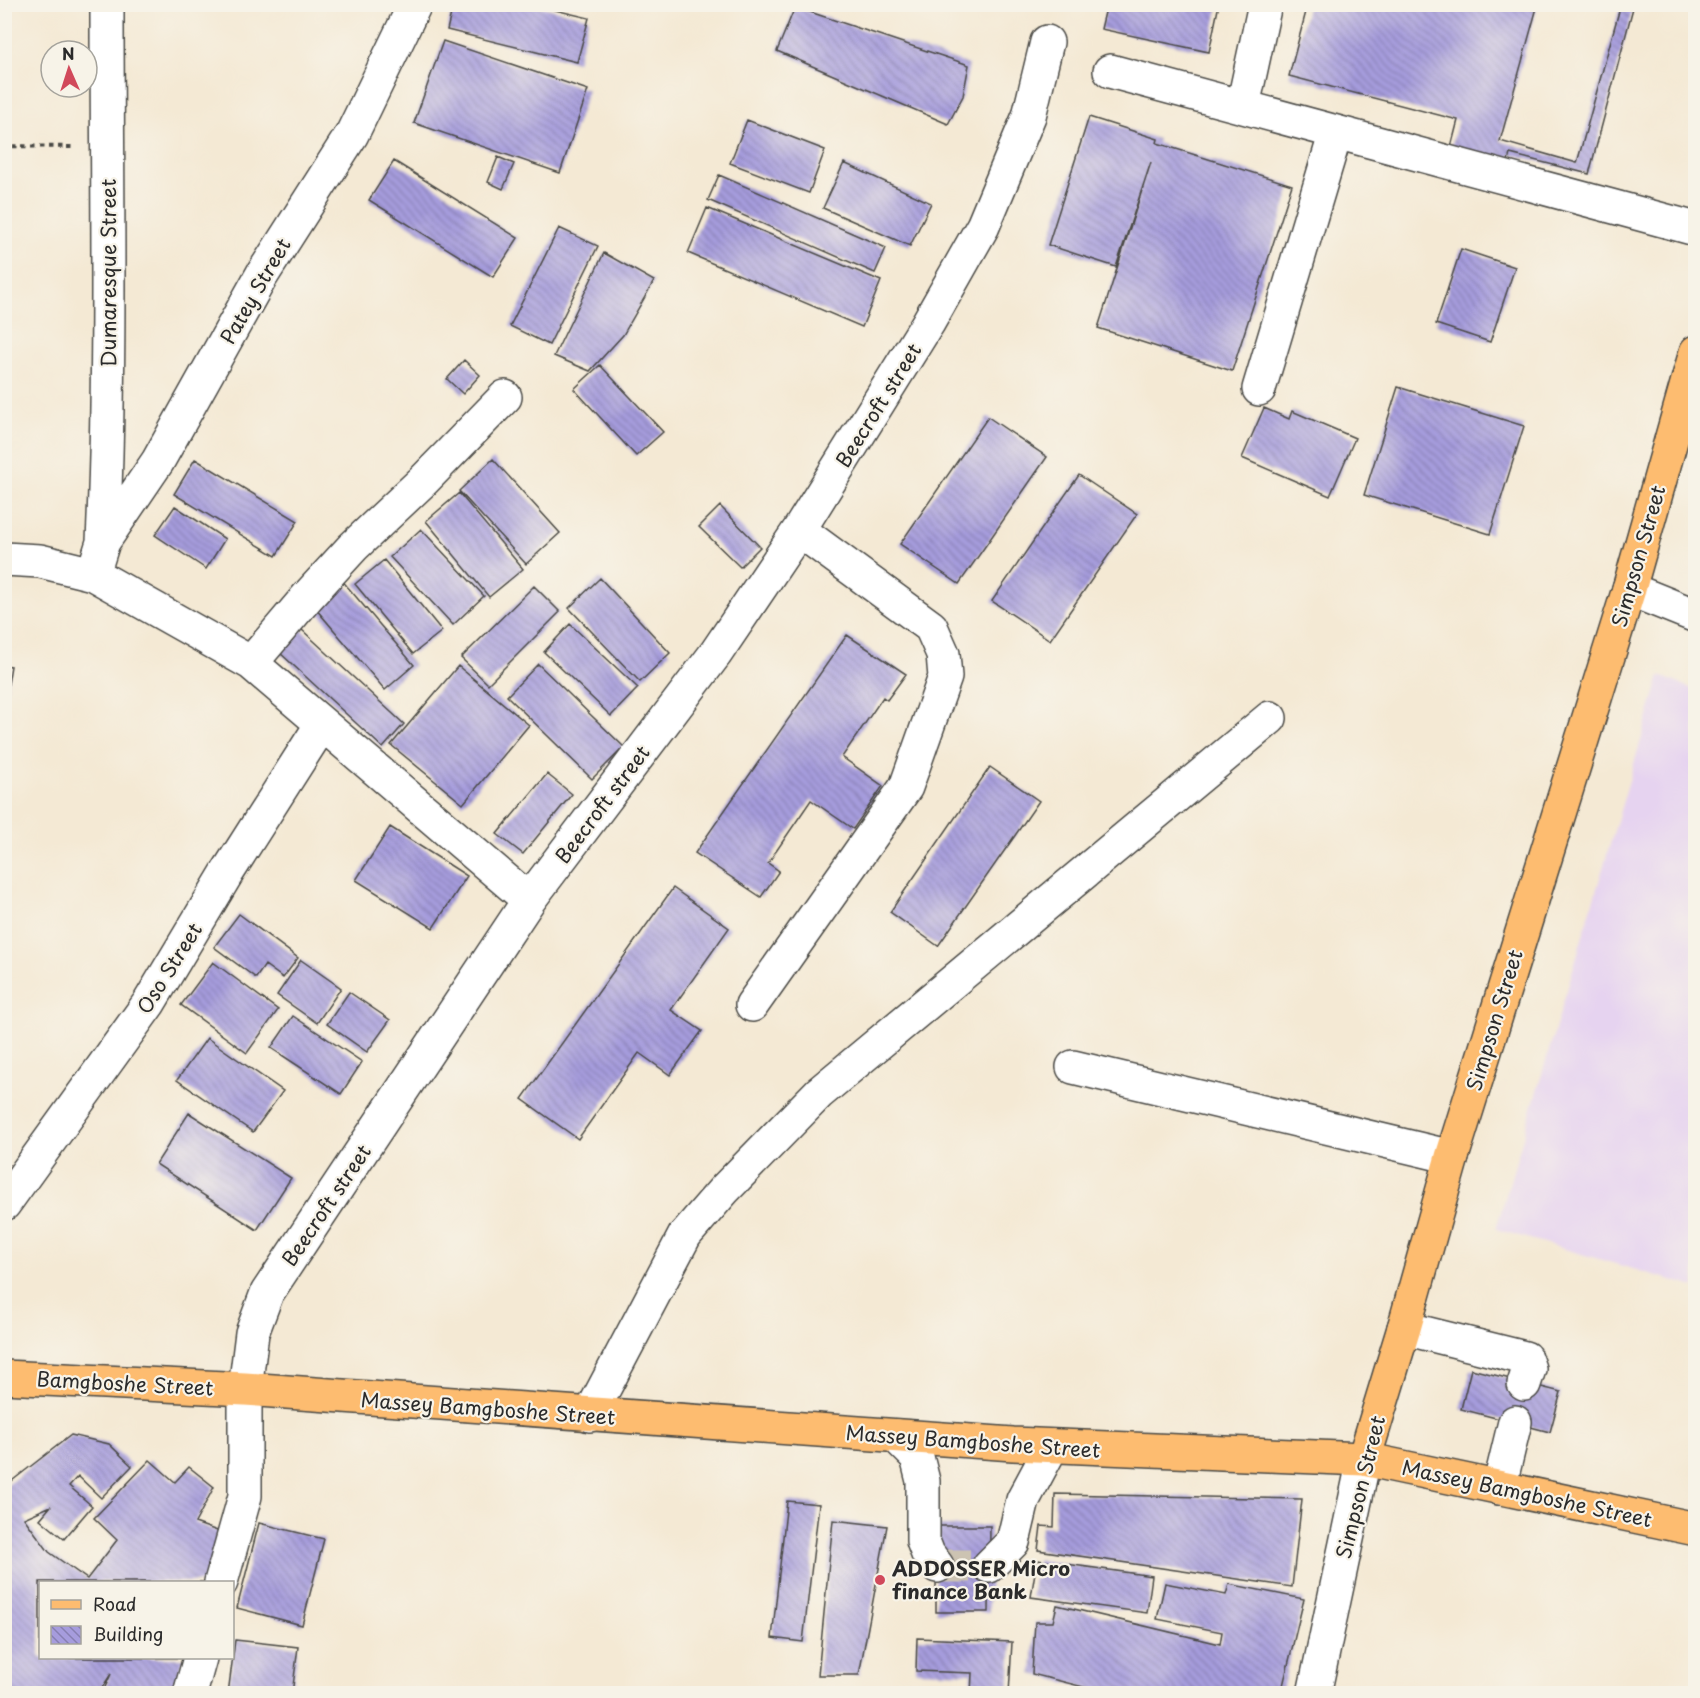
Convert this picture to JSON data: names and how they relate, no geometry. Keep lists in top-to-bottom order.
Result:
{
  "streets": {
    "main road": ["Simpson Street", "Bamgboshe Street", "Massey Bamgboshe Street"],
    "street": [
      "Dumaresque Street",
      "Patey Street",
      "Beecroft street",
      "Oso Street"
    ]
  },
  "crossings": [
    ["Dumaresque Street", "Patey Street"],
    ["Beecroft street", "Bamgboshe Street"],
    ["Beecroft street", "Massey Bamgboshe Street"],
    ["Simpson Street", "Massey Bamgboshe Street"],
    ["Bamgboshe Street", "Massey Bamgboshe Street"]
  ],
  "places": ["ADDOSSER Micro finance Bank"],
  "legend": ["Road", "Building"],
  "north": "top"
}
